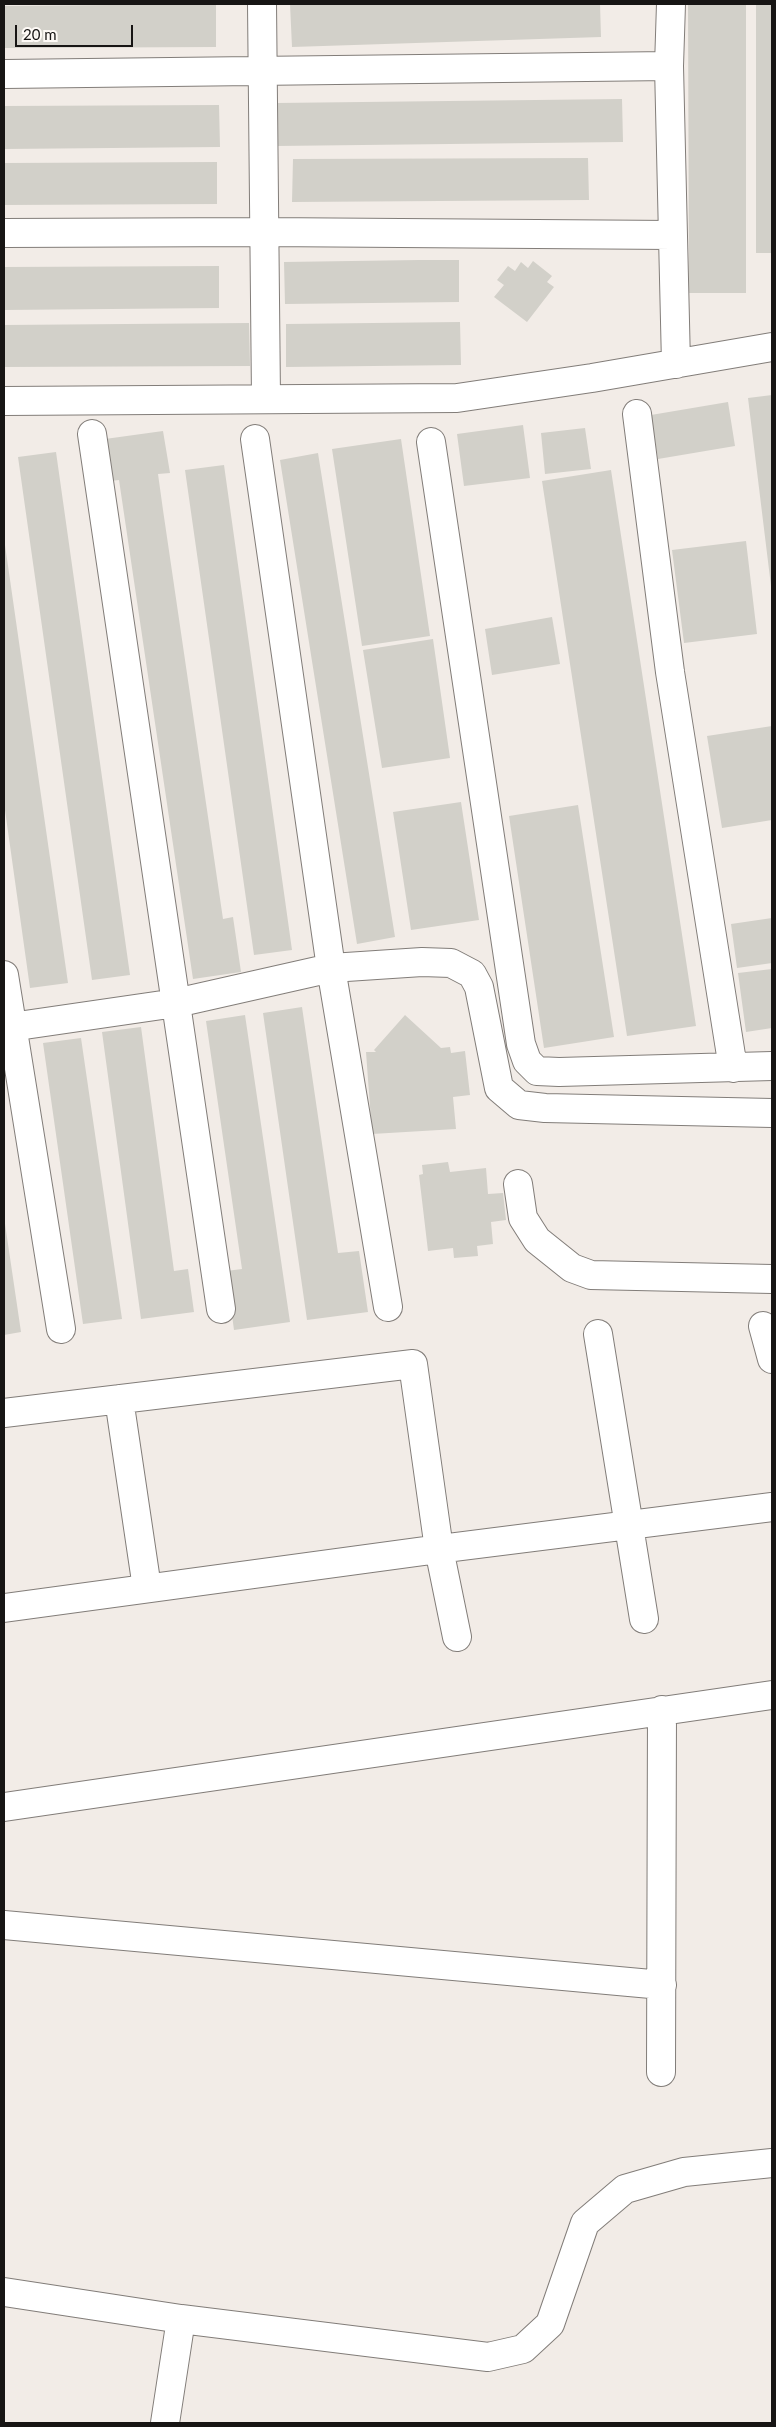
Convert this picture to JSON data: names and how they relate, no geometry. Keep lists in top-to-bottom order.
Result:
{
  "scale_bar": "20 m"
}
